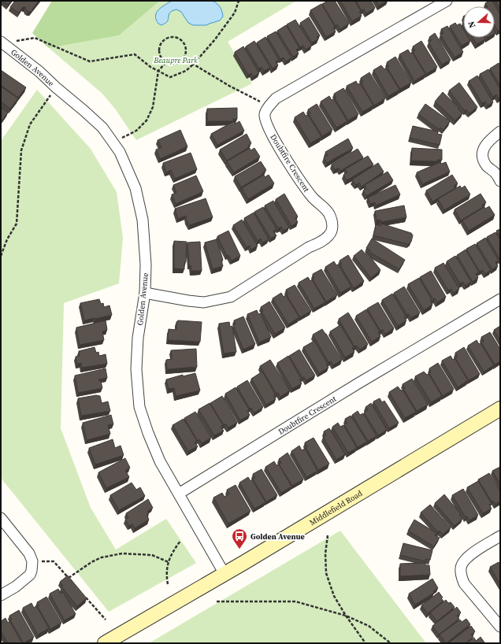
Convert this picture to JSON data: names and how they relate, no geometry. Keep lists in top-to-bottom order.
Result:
{
  "streets": {
    "main road": ["Middlefield Road"],
    "street": ["Golden Avenue", "Doubtfire Crescent"]
  },
  "crossings": [
    ["Golden Avenue", "Doubtfire Crescent"],
    ["Golden Avenue", "Middlefield Road"]
  ],
  "parks": ["Beaupre Park"],
  "places": {
    "bus stop": ["Golden Avenue"]
  },
  "north": "left"
}
